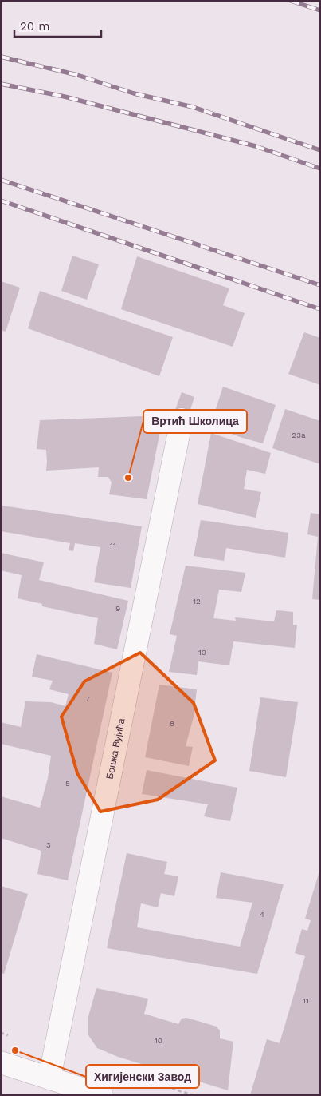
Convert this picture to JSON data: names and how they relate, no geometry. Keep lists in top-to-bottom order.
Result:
{
  "streets": {
    "street": ["Бошка Вујића"]
  },
  "places": ["Вртић Школица", "Хигијенски Завод"],
  "house_numbers": [
    "23a",
    "11",
    "12",
    "9",
    "10",
    "7",
    "8",
    "5",
    "3",
    "4",
    "11",
    "10"
  ],
  "scale_bar": "20 m"
}
